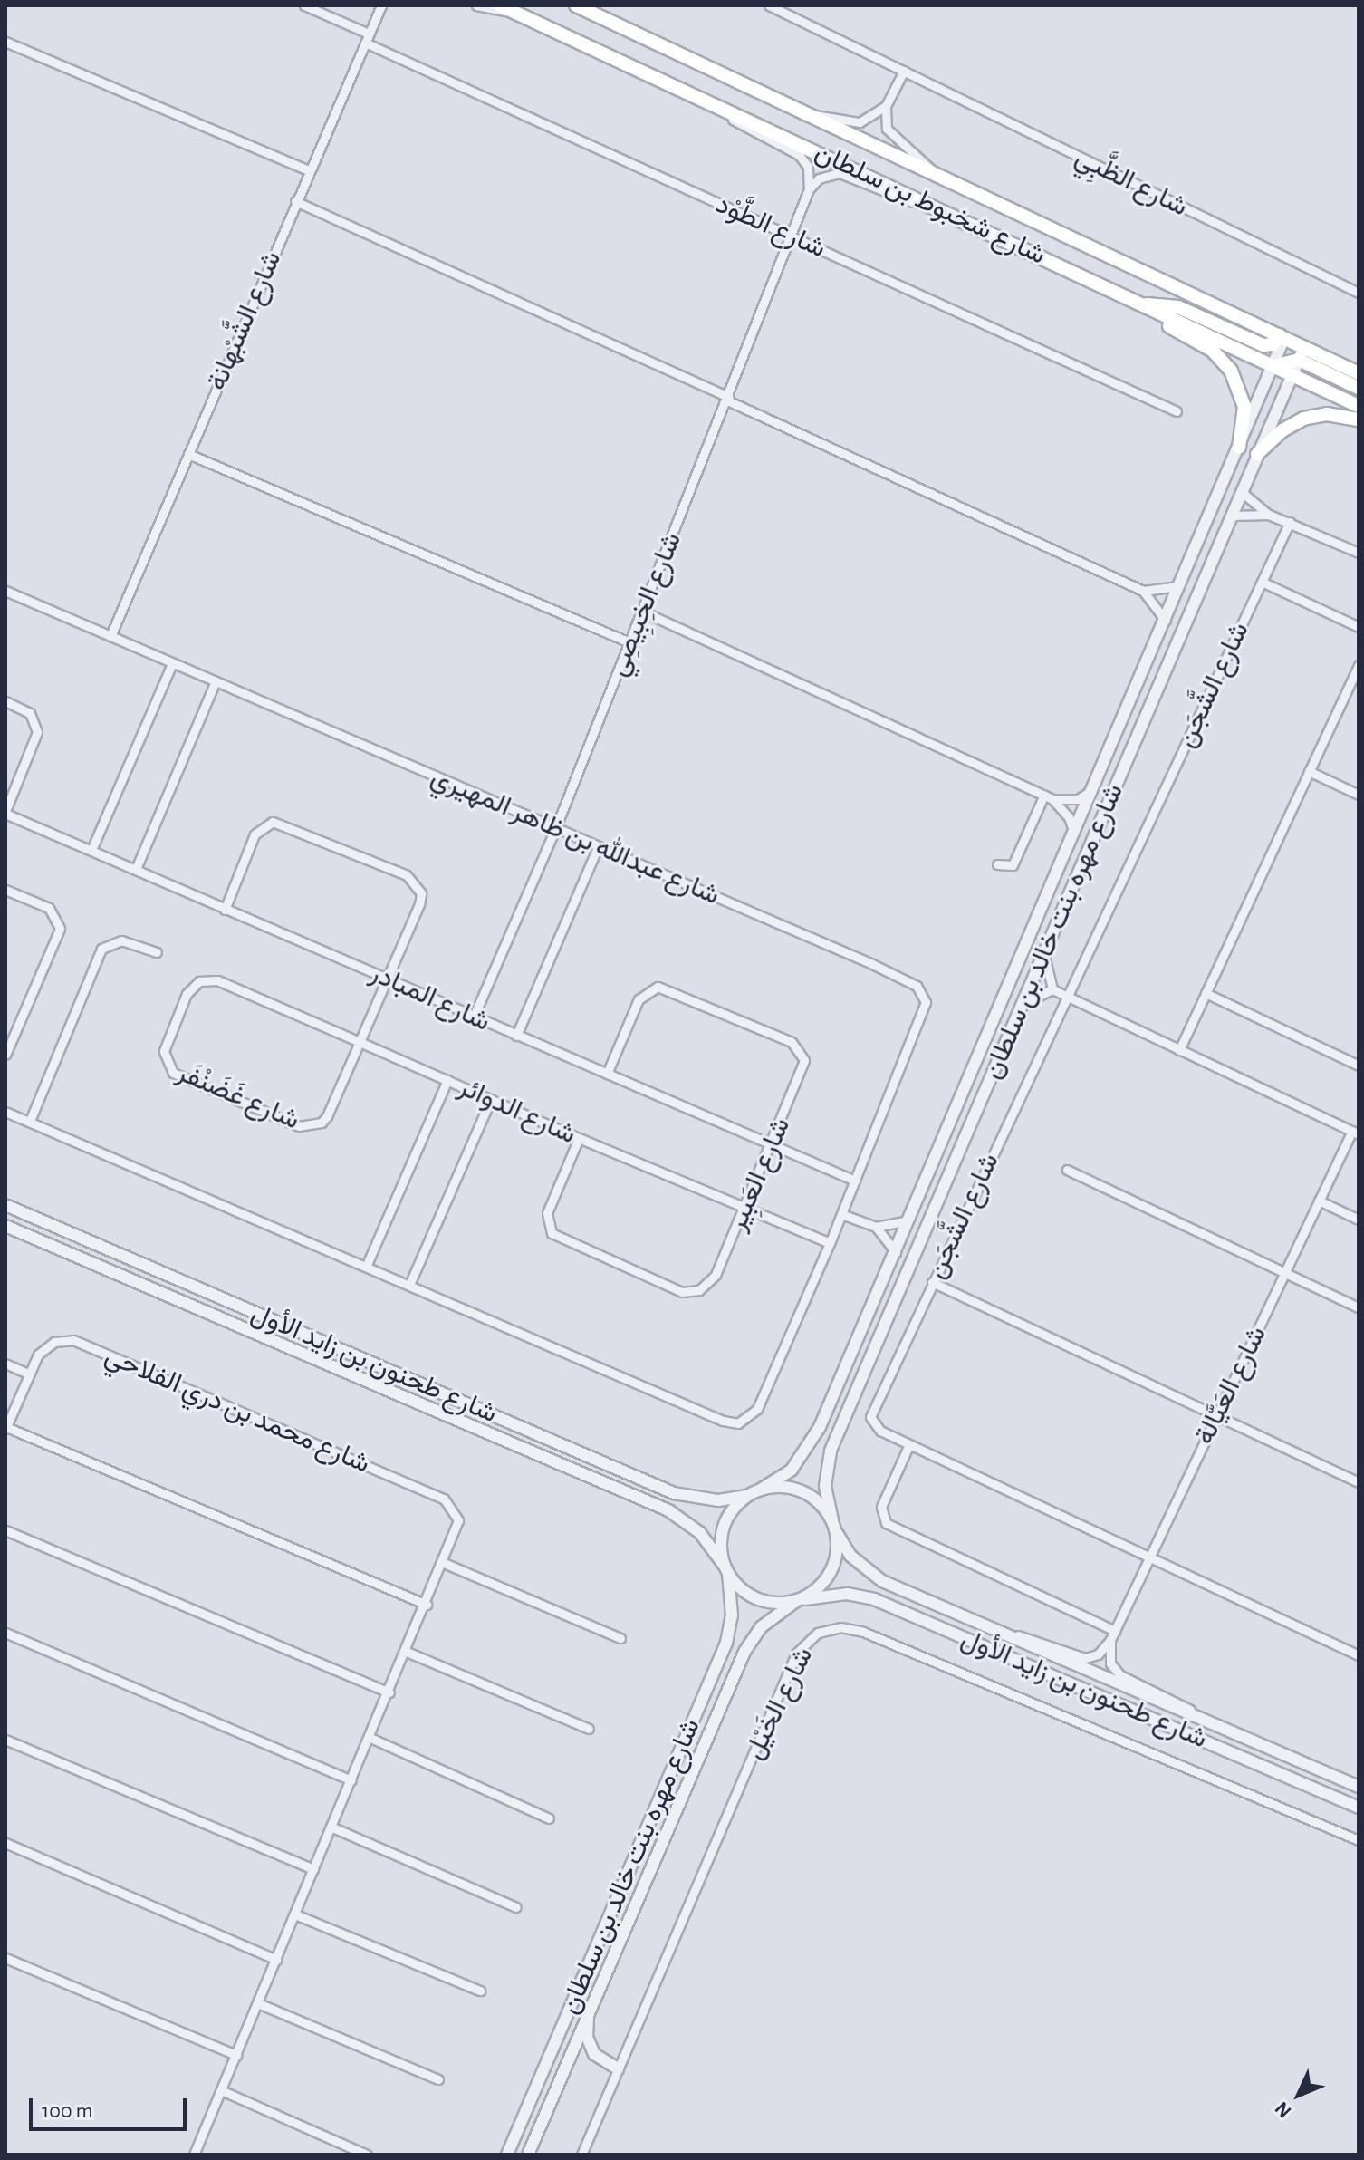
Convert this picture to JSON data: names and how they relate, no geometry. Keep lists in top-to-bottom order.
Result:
{
  "streets": {
    "main road": ["شارع شخبوط بن سلطان"],
    "street": [
      "شارع الظَّبِي",
      "شارع الطَّوْد",
      "شارع الشَّبْهانة",
      "شارع الخِبِيصِي",
      "شارع الشَّجَن",
      "شارع عبدالله بن ظاهر المهيري",
      "شارع مهره بنت خالد بن سلطان",
      "شارع المبادر",
      "شارع غَضَنْفَر",
      "شارع الدوائر",
      "شارع العَبِير",
      "شارع طحنون بن زايد الأول",
      "شارع العَيَّالة",
      "شارع محمد بن دري الفلاحي",
      "شارع الخَيْل"
    ]
  },
  "crossings": [
    ["شارع شخبوط بن سلطان", "شارع مهره بنت خالد بن سلطان"],
    ["شارع الطَّوْد", "شارع الشَّبْهانة"],
    ["شارع الطَّوْد", "شارع الخِبِيصِي"],
    ["شارع الشَّبْهانة", "شارع عبدالله بن ظاهر المهيري"],
    ["شارع الخِبِيصِي", "شارع عبدالله بن ظاهر المهيري"],
    ["شارع الخِبِيصِي", "شارع المبادر"],
    ["شارع الشَّجَن", "شارع العَيَّالة"],
    ["شارع عبدالله بن ظاهر المهيري", "شارع المبادر"],
    ["شارع عبدالله بن ظاهر المهيري", "شارع الدوائر"],
    ["شارع مهره بنت خالد بن سلطان", "شارع طحنون بن زايد الأول"],
    ["شارع المبادر", "شارع غَضَنْفَر"],
    ["شارع المبادر", "شارع العَبِير"],
    ["شارع غَضَنْفَر", "شارع الدوائر"],
    ["شارع الدوائر", "شارع العَبِير"]
  ],
  "scale_bar": "100 m",
  "north": "bottom left"
}
